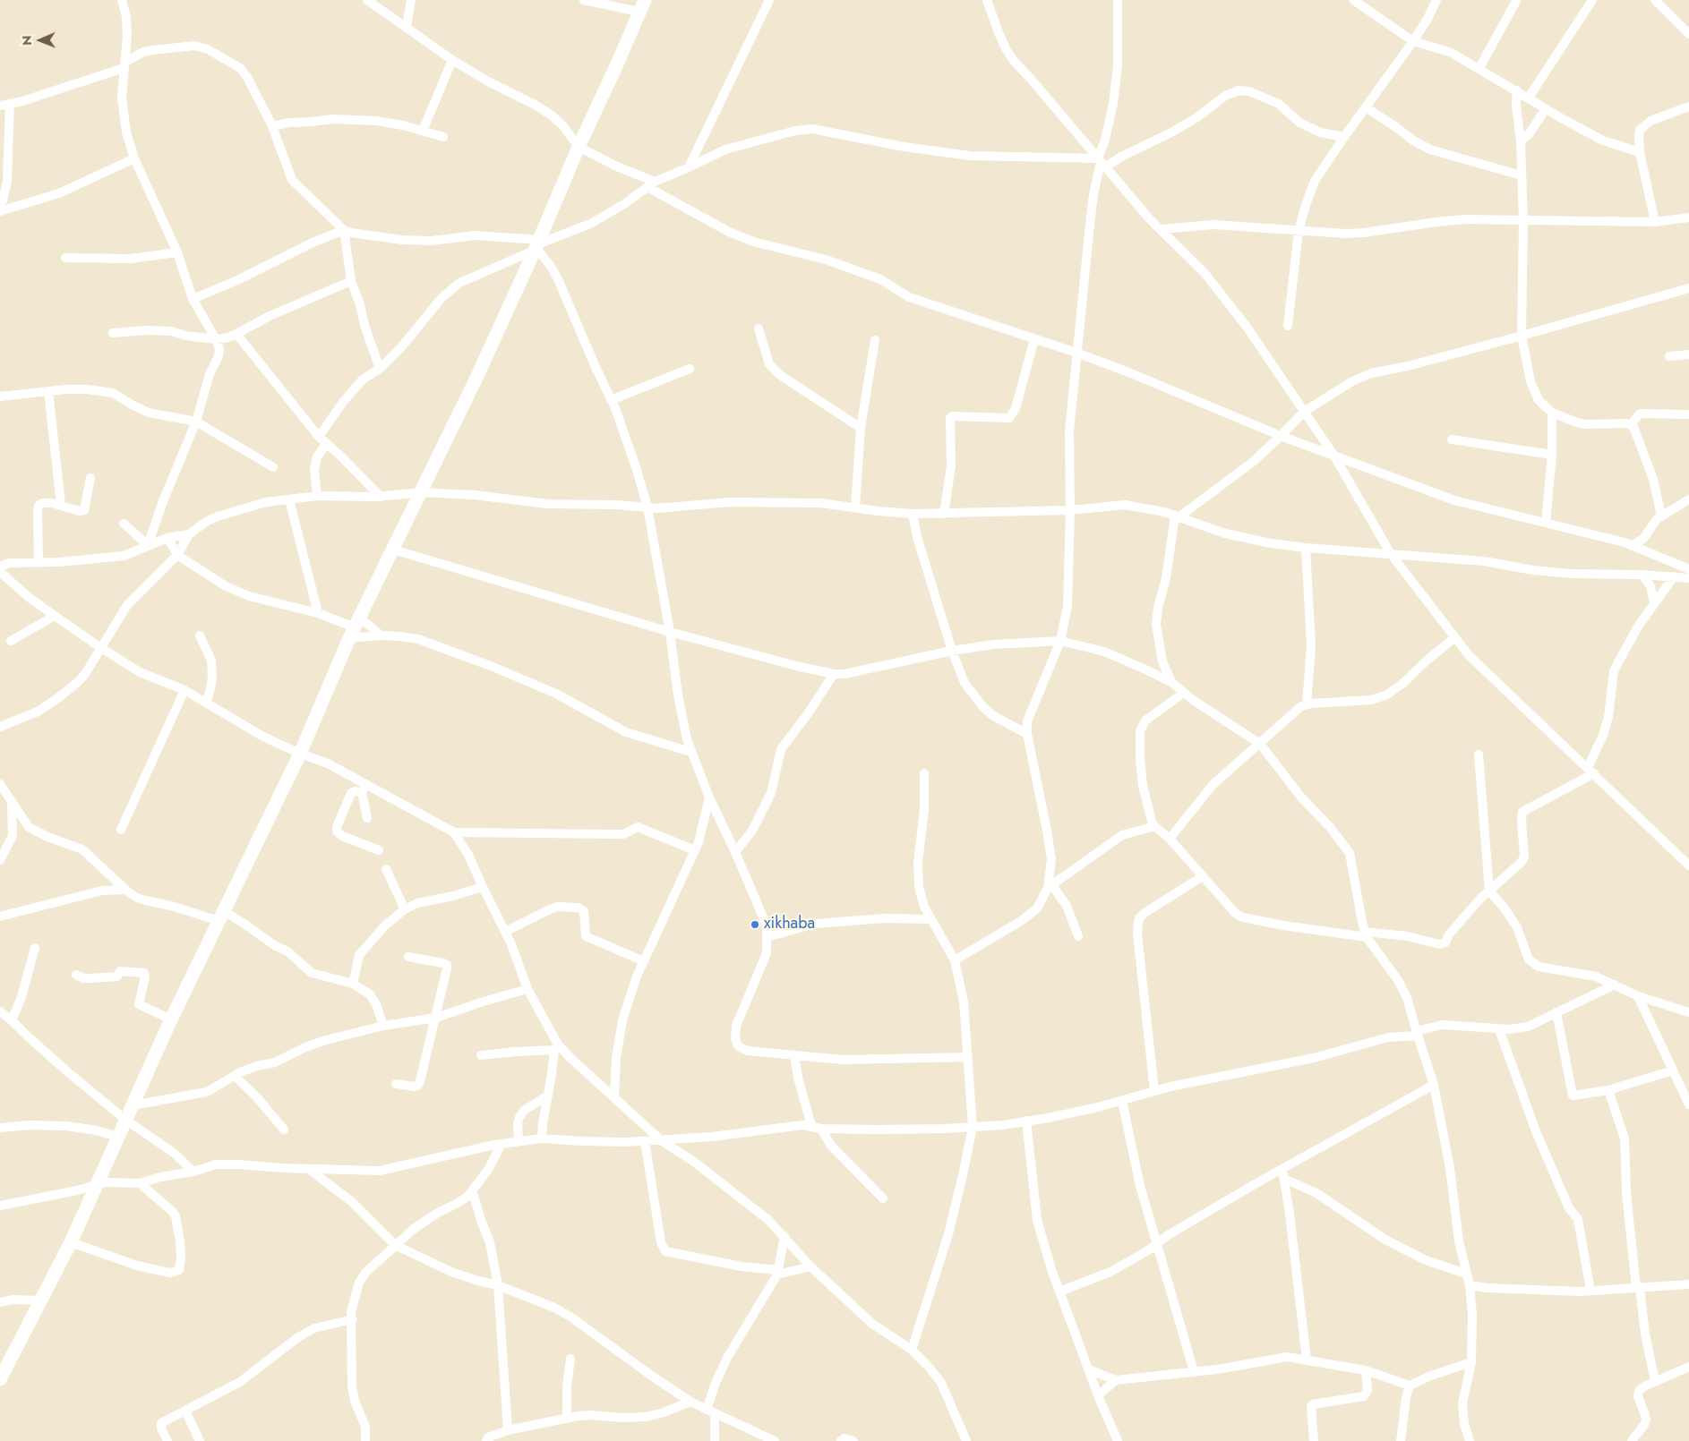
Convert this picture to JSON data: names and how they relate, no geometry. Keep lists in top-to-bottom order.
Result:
{
  "places": ["xikhaba"],
  "north": "left"
}
